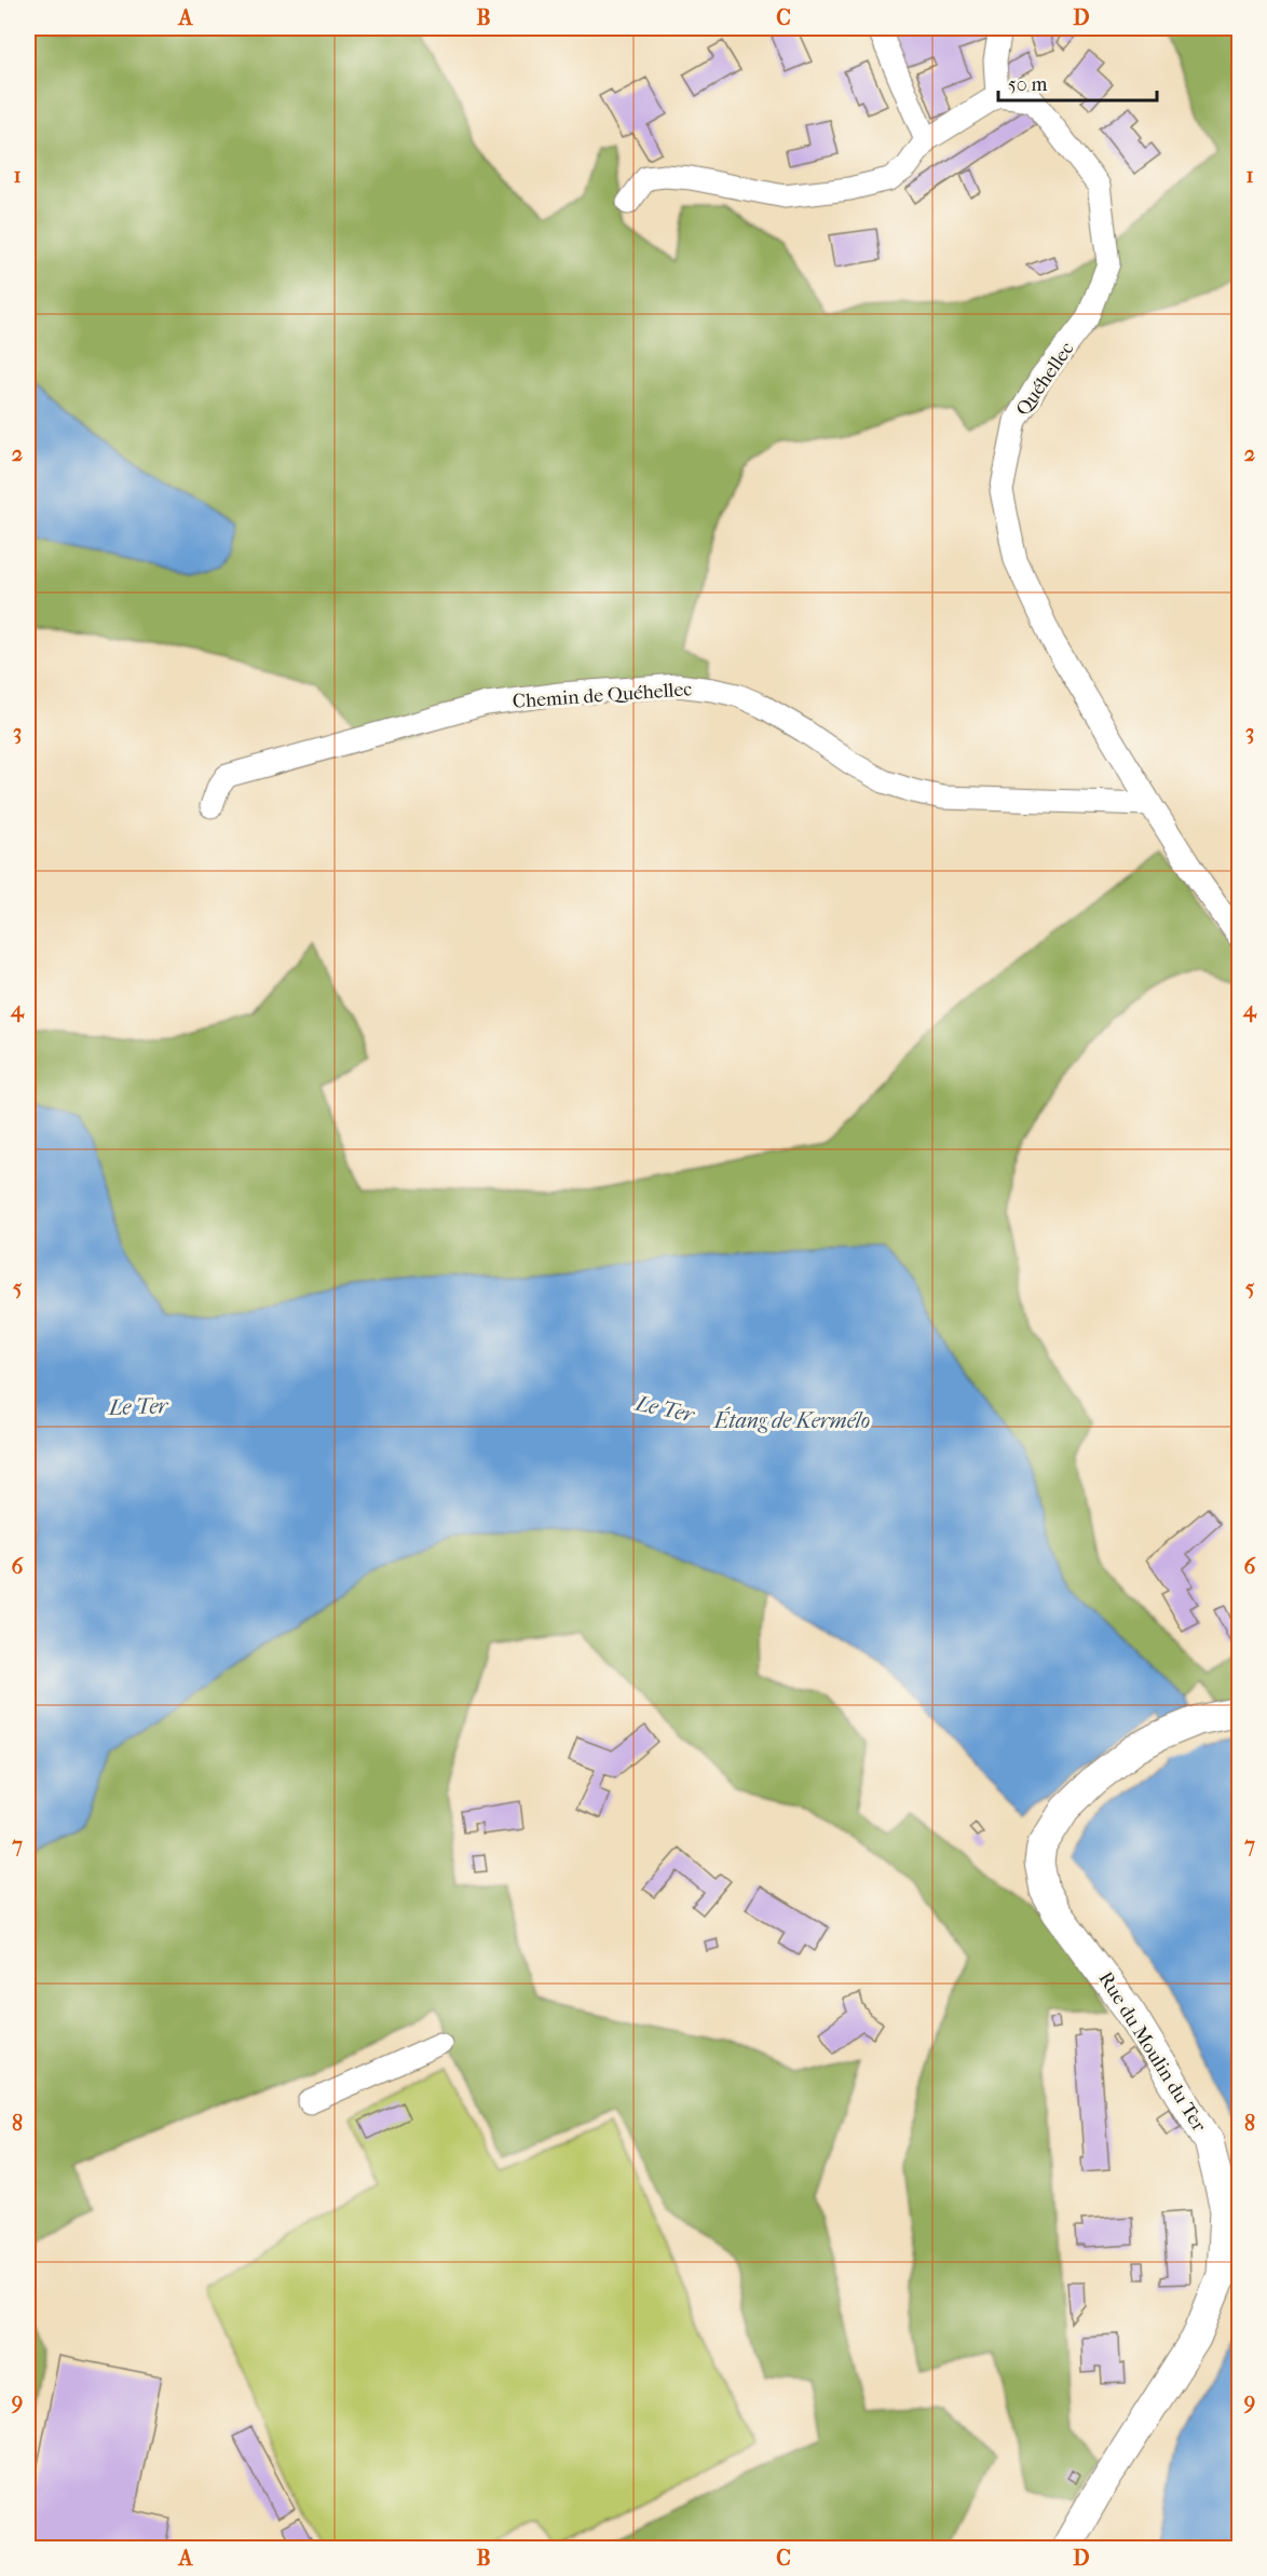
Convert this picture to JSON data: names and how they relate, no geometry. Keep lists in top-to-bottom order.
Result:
{
  "streets": {
    "street": ["Quéhellec", "Chemin de Quéhellec", "Rue du Moulin du Ter"]
  },
  "crossings": [
    ["Quéhellec", "Chemin de Quéhellec"]
  ],
  "water": ["Le Ter", "Étang de Kermélo"],
  "scale_bar": "50 m",
  "grid": {
    "columns": [
      "A",
      "B",
      "C",
      "D"
    ],
    "rows": [
      "1",
      "2",
      "3",
      "4",
      "5",
      "6",
      "7",
      "8",
      "9"
    ]
  }
}
